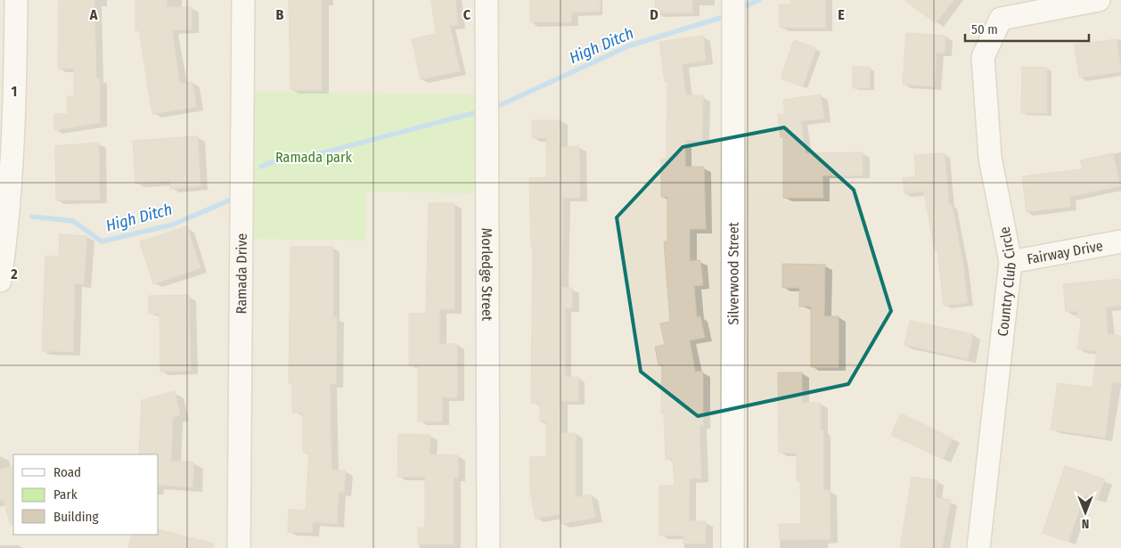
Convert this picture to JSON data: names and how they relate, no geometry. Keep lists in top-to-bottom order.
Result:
{
  "streets": {
    "street": [
      "Fairway Drive",
      "Ramada Drive",
      "Morledge Street",
      "Silverwood Street",
      "Country Club Circle"
    ]
  },
  "crossings": [
    ["Fairway Drive", "Country Club Circle"]
  ],
  "water": ["High Ditch"],
  "parks": ["Ramada park"],
  "legend": ["Road", "Park", "Building"],
  "scale_bar": "50 m",
  "north": "bottom",
  "grid": {
    "columns": [
      "A",
      "B",
      "C",
      "D",
      "E"
    ],
    "rows": ["1", "2"]
  }
}
